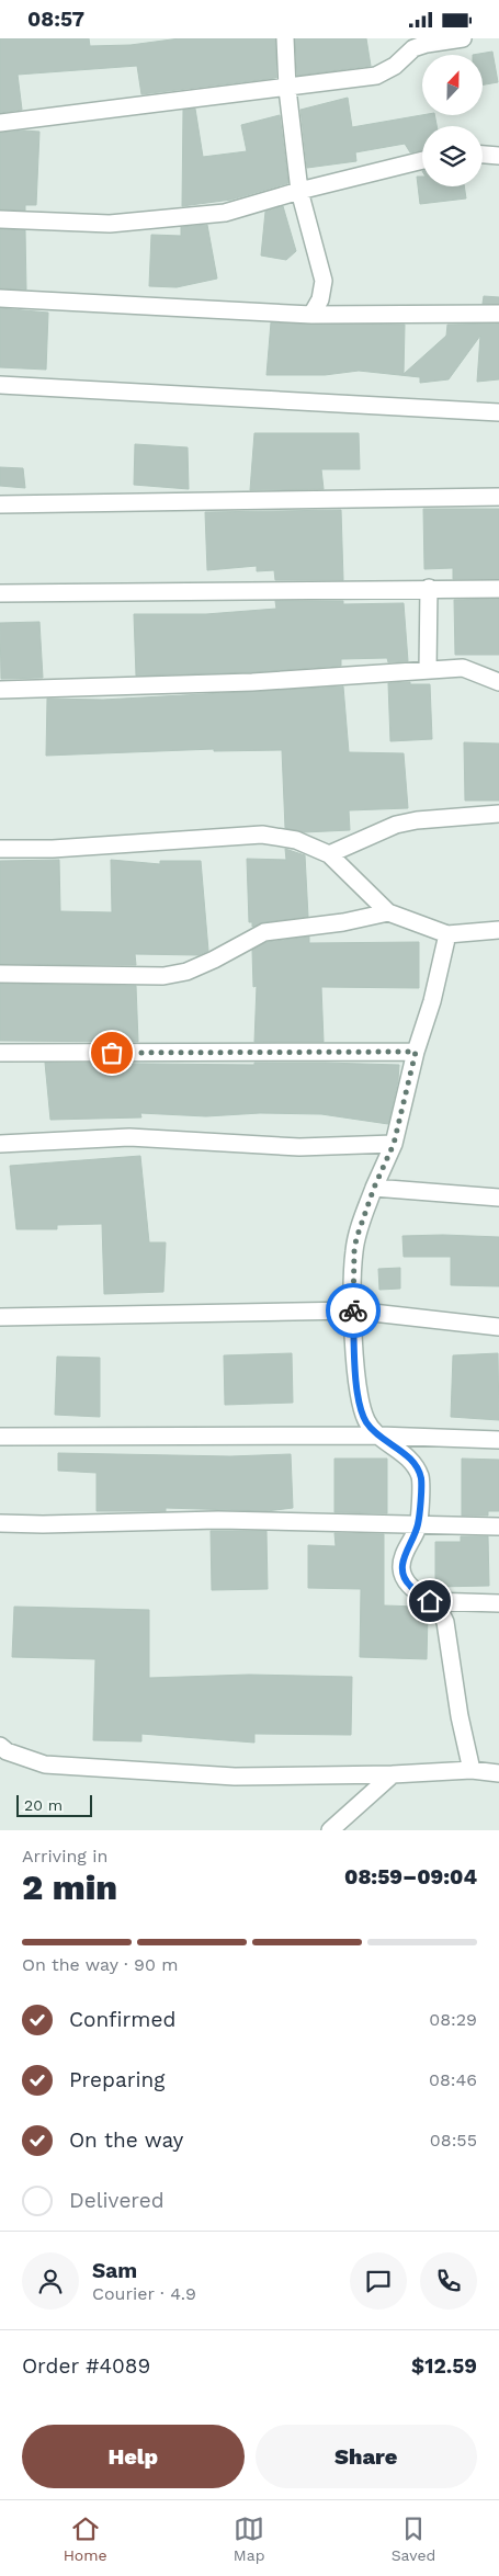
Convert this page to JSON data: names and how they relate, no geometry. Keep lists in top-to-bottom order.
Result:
{
  "scale_bar": "20 m",
  "north": "top",
  "page": {
    "status": "08:57",
    "scale": "20 m",
    "heading": ["2 min", "Arriving in", "08:59–09:04"],
    "panel": [
      "Sam",
      "Courier · 4.9",
      "Order #4089",
      "$12.59"
    ],
    "bar": "On the way · 90 m",
    "list": [
      ["Confirmed", "08:29"],
      ["Preparing", "08:46"],
      ["On the way", "08:55"],
      "Delivered"
    ],
    "buttons": ["Help", "Share"],
    "tabs": ["Home", "Map", "Saved"]
  }
}
